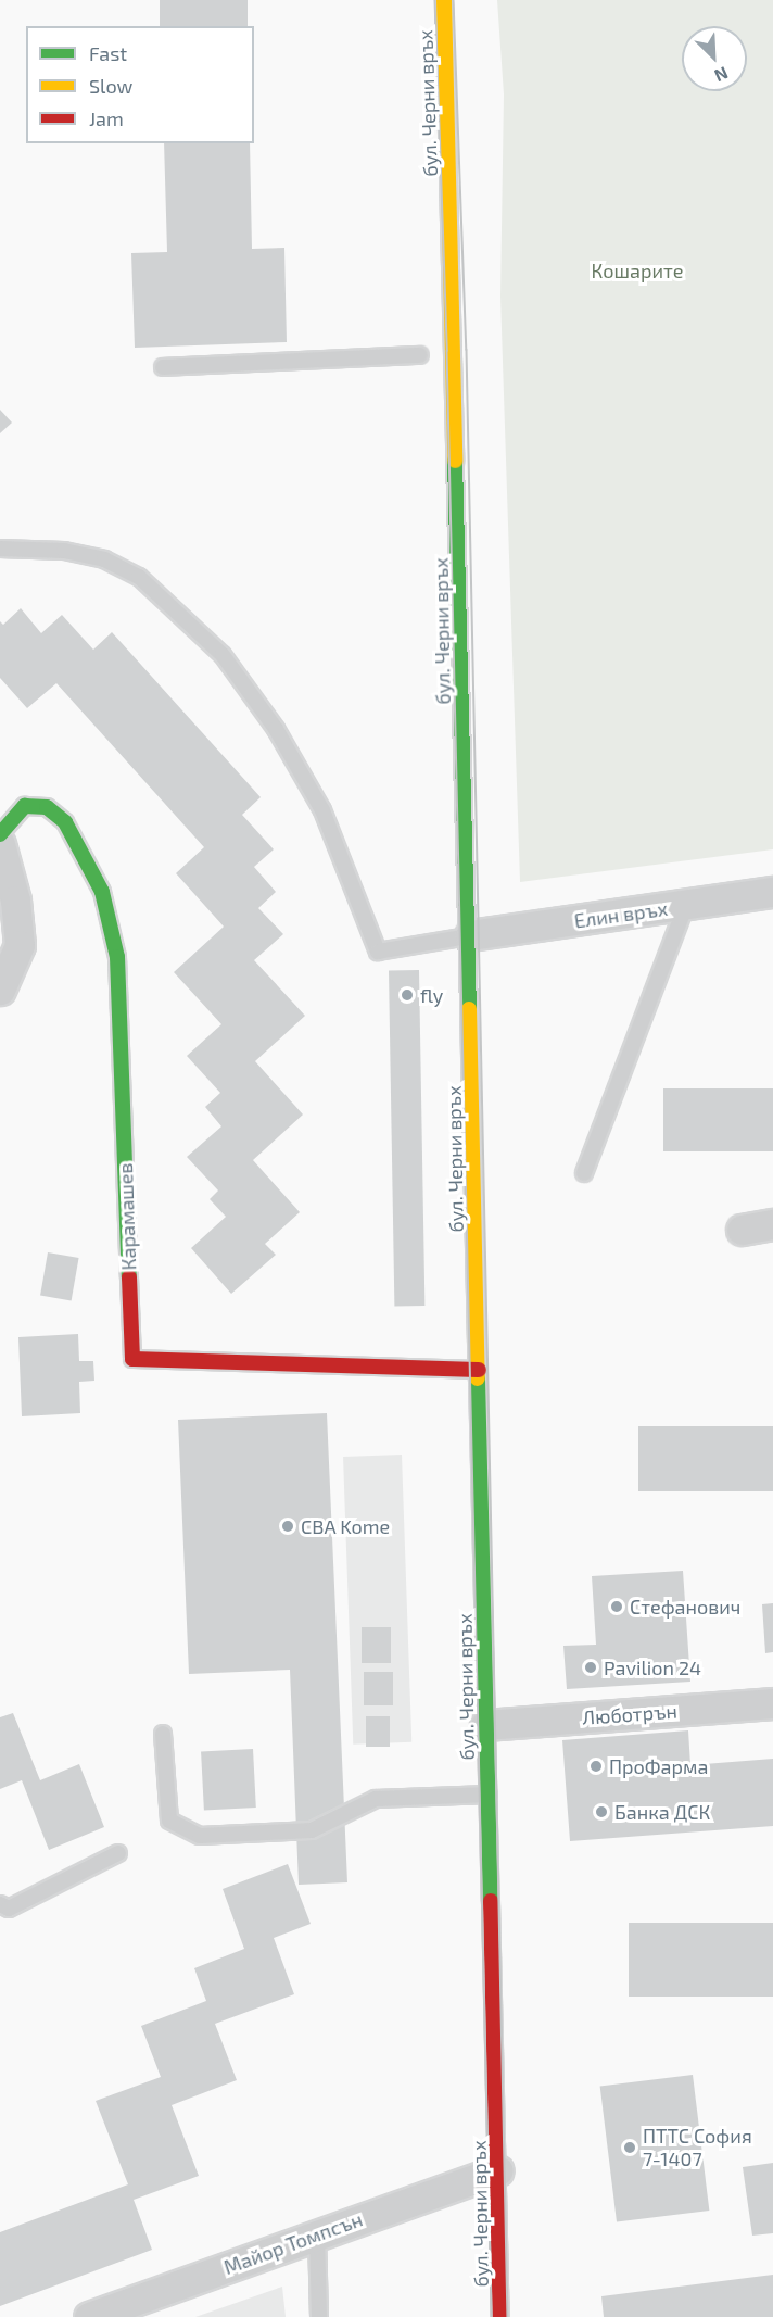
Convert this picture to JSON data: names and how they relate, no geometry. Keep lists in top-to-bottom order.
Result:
{
  "streets": {
    "main road": ["бул. Черни връх", "Карамашев"],
    "street": ["Елин връх", "Люботрън", "Майор Томпсън"]
  },
  "crossings": [
    ["бул. Черни връх", "Елин връх"],
    ["бул. Черни връх", "Карамашев"],
    ["бул. Черни връх", "Люботрън"],
    ["бул. Черни връх", "Майор Томпсън"]
  ],
  "parks": ["Кошарите"],
  "places": [
    "fly",
    "CBA Kome",
    "Стефанович",
    "Pavilion 24",
    "ПроФарма",
    "Банка ДСК",
    "ПТТС София 7-1407"
  ],
  "legend": ["Fast", "Slow", "Jam"],
  "north": "bottom right"
}
